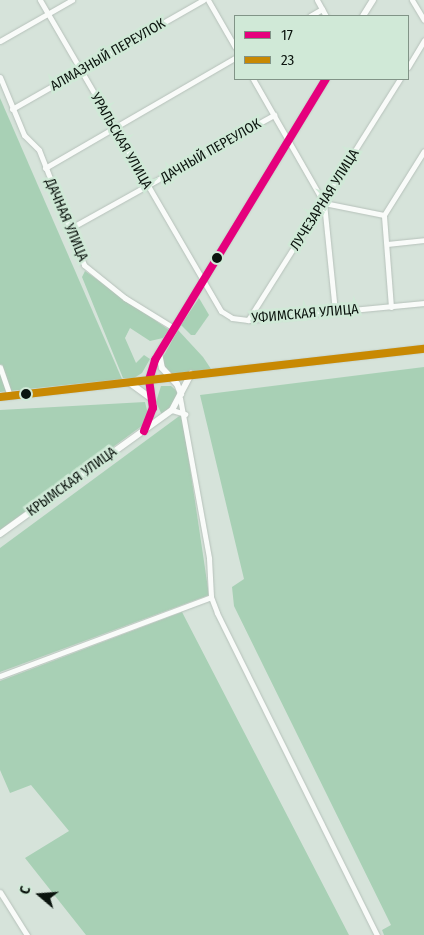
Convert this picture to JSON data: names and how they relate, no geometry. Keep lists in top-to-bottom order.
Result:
{
  "streets": {
    "main road": ["КРЫМСКАЯ УЛИЦА"],
    "street": [
      "АЛМАЗНЫЙ ПЕРЕУЛОК",
      "УРАЛЬСКАЯ УЛИЦА",
      "ДАЧНЫЙ ПЕРЕУЛОК",
      "ЛУЧЕЗАРНАЯ УЛИЦА",
      "ДАЧНАЯ УЛИЦА",
      "УФИМСКАЯ УЛИЦА"
    ]
  },
  "crossings": [
    ["АЛМАЗНЫЙ ПЕРЕУЛОК", "УРАЛЬСКАЯ УЛИЦА"],
    ["АЛМАЗНЫЙ ПЕРЕУЛОК", "ДАЧНАЯ УЛИЦА"],
    ["УРАЛЬСКАЯ УЛИЦА", "ДАЧНЫЙ ПЕРЕУЛОК"],
    ["УРАЛЬСКАЯ УЛИЦА", "УФИМСКАЯ УЛИЦА"],
    ["ДАЧНЫЙ ПЕРЕУЛОК", "ДАЧНАЯ УЛИЦА"],
    ["ЛУЧЕЗАРНАЯ УЛИЦА", "УФИМСКАЯ УЛИЦА"]
  ],
  "lines": ["transit line 17", "transit line 23"],
  "legend": ["17", "23"],
  "north": "left"
}
